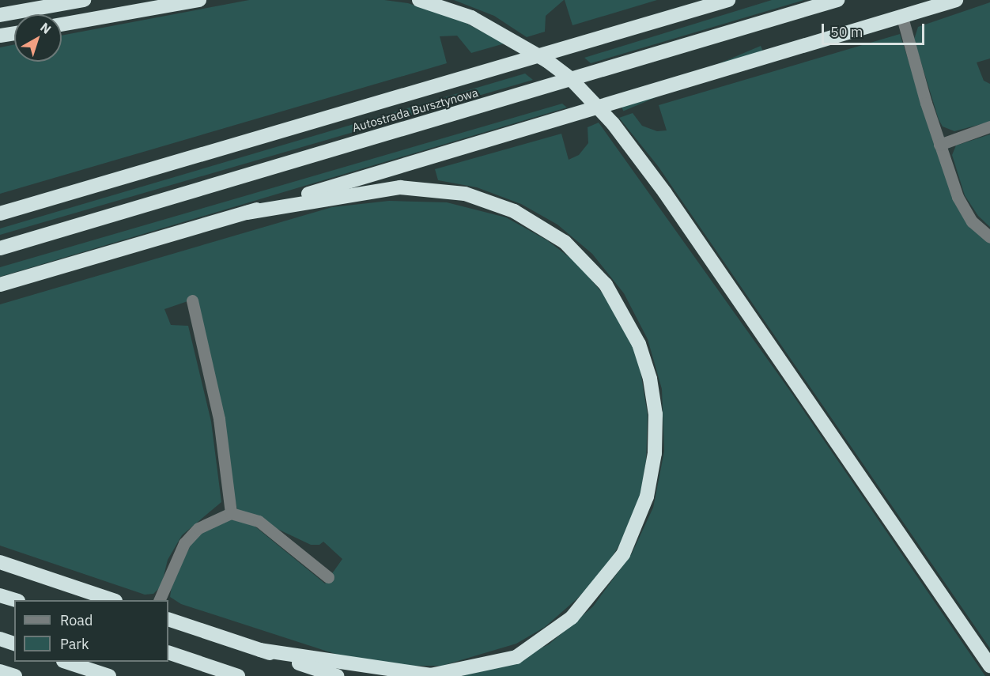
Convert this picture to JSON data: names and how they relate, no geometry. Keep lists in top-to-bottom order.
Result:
{
  "streets": {
    "highway": ["Autostrada Bursztynowa"]
  },
  "legend": ["Road", "Park"],
  "scale_bar": "50 m",
  "north": "top right"
}
